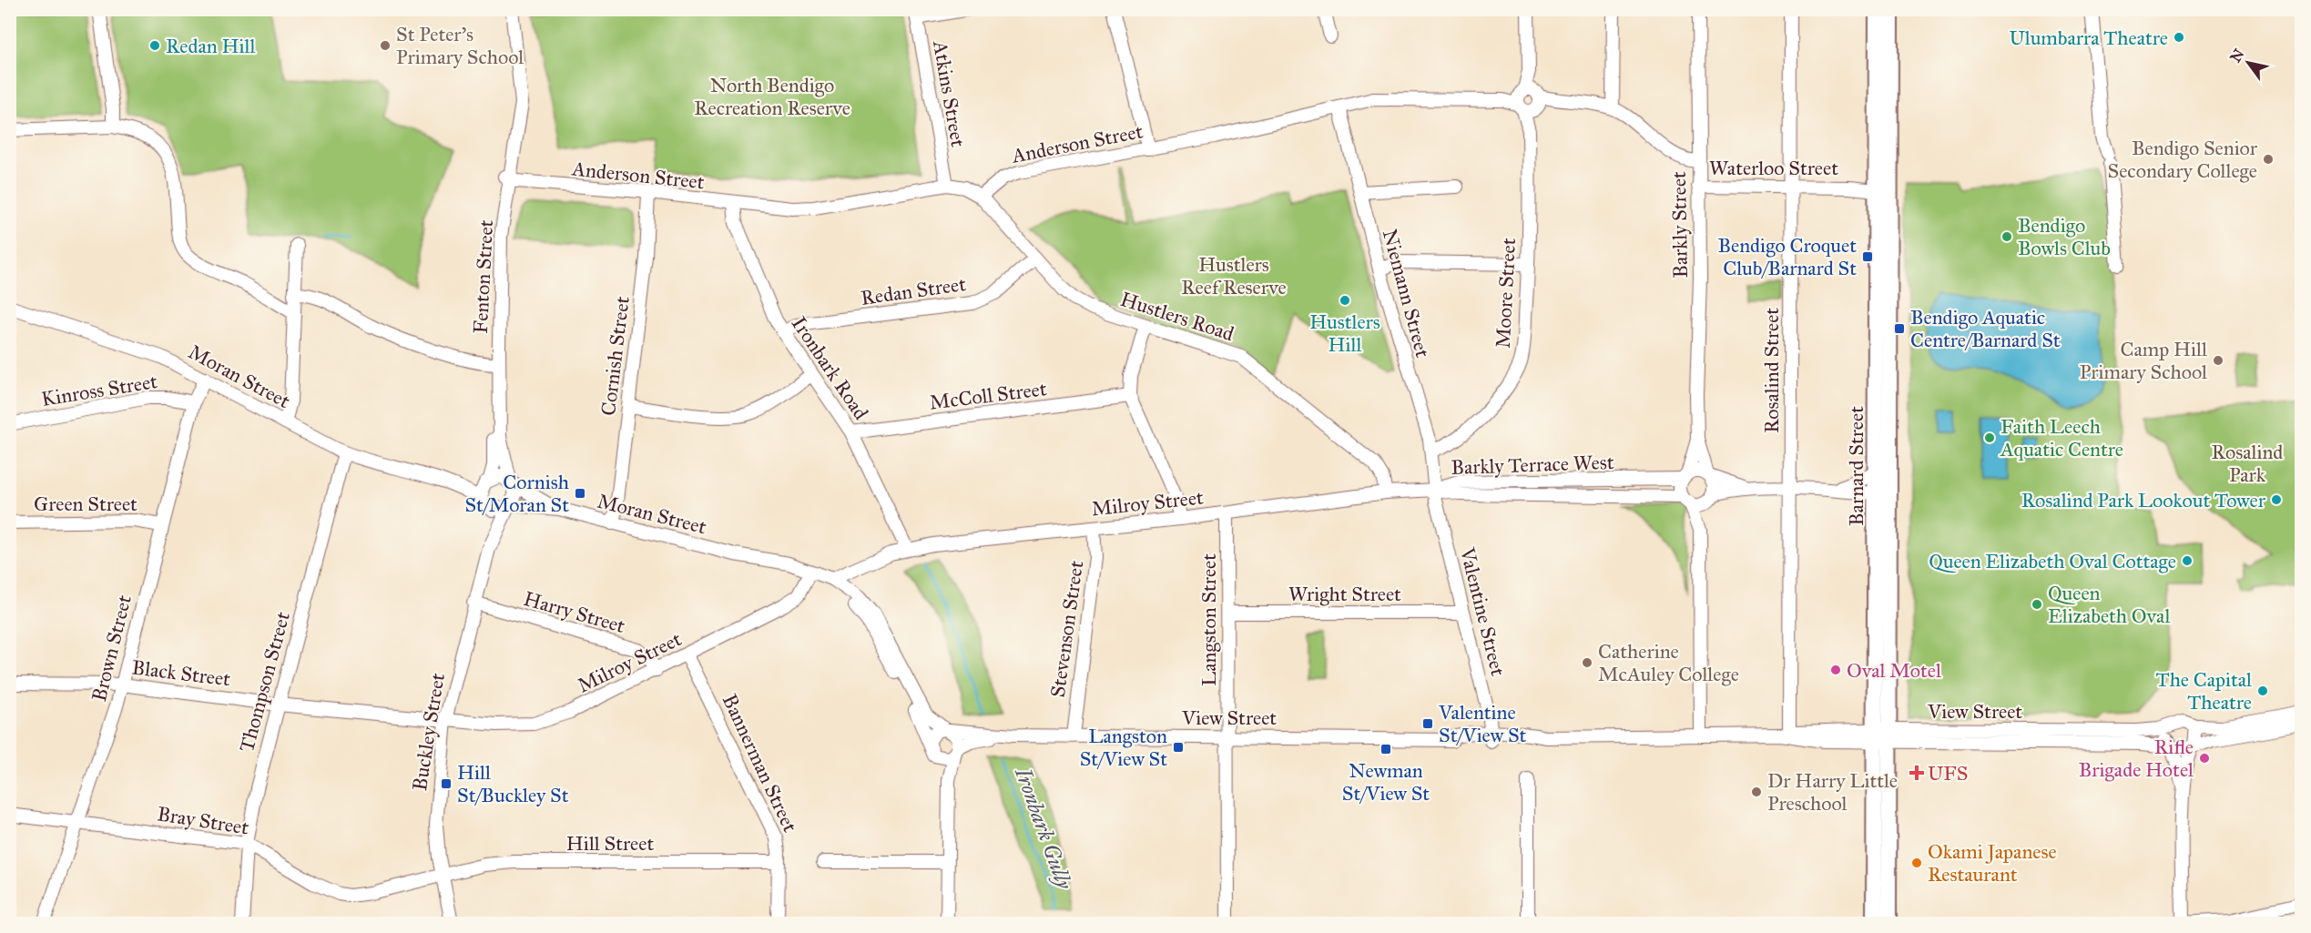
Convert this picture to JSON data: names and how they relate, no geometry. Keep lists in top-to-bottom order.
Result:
{
  "streets": {
    "main road": ["Barnard Street"],
    "street": [
      "Atkins Street",
      "Anderson Street",
      "Waterloo Street",
      "Barkly Street",
      "Fenton Street",
      "Redan Street",
      "Niemann Street",
      "Moore Street",
      "Hustlers Road",
      "Cornish Street",
      "Ironbark Road",
      "Rosalind Street",
      "Moran Street",
      "Kinross Street",
      "McColl Street",
      "Barkly Terrace West",
      "Milroy Street",
      "Green Street",
      "Wright Street",
      "Harry Street",
      "Valentine Street",
      "Langston Street",
      "Stevenson Street",
      "Brown Street",
      "Black Street",
      "Thompson Street",
      "View Street",
      "Buckley Street",
      "Bannerman Street",
      "Bray Street",
      "Hill Street"
    ]
  },
  "crossings": [
    ["Atkins Street", "Anderson Street"],
    ["Anderson Street", "Fenton Street"],
    ["Anderson Street", "Niemann Street"],
    ["Anderson Street", "Moore Street"],
    ["Anderson Street", "Hustlers Road"],
    ["Anderson Street", "Cornish Street"],
    ["Anderson Street", "Ironbark Road"],
    ["Waterloo Street", "Barkly Street"],
    ["Waterloo Street", "Rosalind Street"],
    ["Waterloo Street", "Barnard Street"],
    ["Barkly Street", "Barkly Terrace West"],
    ["Fenton Street", "Moran Street"],
    ["Fenton Street", "Buckley Street"],
    ["Redan Street", "Hustlers Road"],
    ["Redan Street", "Ironbark Road"],
    ["Niemann Street", "Moore Street"],
    ["Niemann Street", "Barkly Terrace West"],
    ["Niemann Street", "Milroy Street"],
    ["Niemann Street", "Valentine Street"],
    ["Hustlers Road", "Milroy Street"],
    ["Cornish Street", "Moran Street"],
    ["Ironbark Road", "McColl Street"],
    ["Ironbark Road", "Milroy Street"],
    ["Rosalind Street", "View Street"],
    ["Moran Street", "Milroy Street"],
    ["Moran Street", "Brown Street"],
    ["Moran Street", "Thompson Street"],
    ["Moran Street", "Buckley Street"],
    ["Kinross Street", "Brown Street"],
    ["Barkly Terrace West", "Milroy Street"],
    ["Barkly Terrace West", "Valentine Street"],
    ["Barnard Street", "View Street"],
    ["Milroy Street", "Harry Street"],
    ["Milroy Street", "Valentine Street"],
    ["Milroy Street", "Langston Street"],
    ["Milroy Street", "Stevenson Street"],
    ["Milroy Street", "Black Street"],
    ["Milroy Street", "Buckley Street"],
    ["Milroy Street", "Bannerman Street"],
    ["Green Street", "Brown Street"],
    ["Wright Street", "Valentine Street"],
    ["Wright Street", "Langston Street"],
    ["Harry Street", "Buckley Street"],
    ["Valentine Street", "View Street"],
    ["Langston Street", "View Street"],
    ["Stevenson Street", "View Street"],
    ["Brown Street", "Black Street"],
    ["Brown Street", "Bray Street"],
    ["Black Street", "Thompson Street"],
    ["Black Street", "Buckley Street"],
    ["Thompson Street", "Bray Street"],
    ["Buckley Street", "Bray Street"],
    ["Buckley Street", "Hill Street"],
    ["Bannerman Street", "Hill Street"],
    ["Bray Street", "Hill Street"]
  ],
  "water": ["Ironbark Gully"],
  "parks": ["North Bendigo Recreation Reserve", "Hustlers Reef Reserve", "Rosalind Park"],
  "places": {
    "other": [
      "Ulumbarra Theatre",
      "Redan Hill",
      "St Peter's Primary School",
      "Bendigo Senior Secondary College",
      "Bendigo Bowls Club",
      "Hustlers Hill",
      "Camp Hill Primary School",
      "Faith Leech Aquatic Centre",
      "Rosalind Park Lookout Tower",
      "Queen Elizabeth Oval Cottage",
      "Queen Elizabeth Oval",
      "Catherine McAuley College",
      "Oval Motel",
      "The Capital Theatre",
      "Rifle Brigade Hotel",
      "Dr Harry Little Preschool",
      "Okami Japanese Restaurant"
    ],
    "transit": [
      "Bendigo Croquet Club/Barnard St",
      "Bendigo Aquatic Centre/Barnard St",
      "Cornish St/Moran St",
      "Valentine St/View St",
      "Langston St/View St",
      "Newman St/View St",
      "Hill St/Buckley St"
    ],
    "health": ["UFS"]
  },
  "north": "top left"
}
